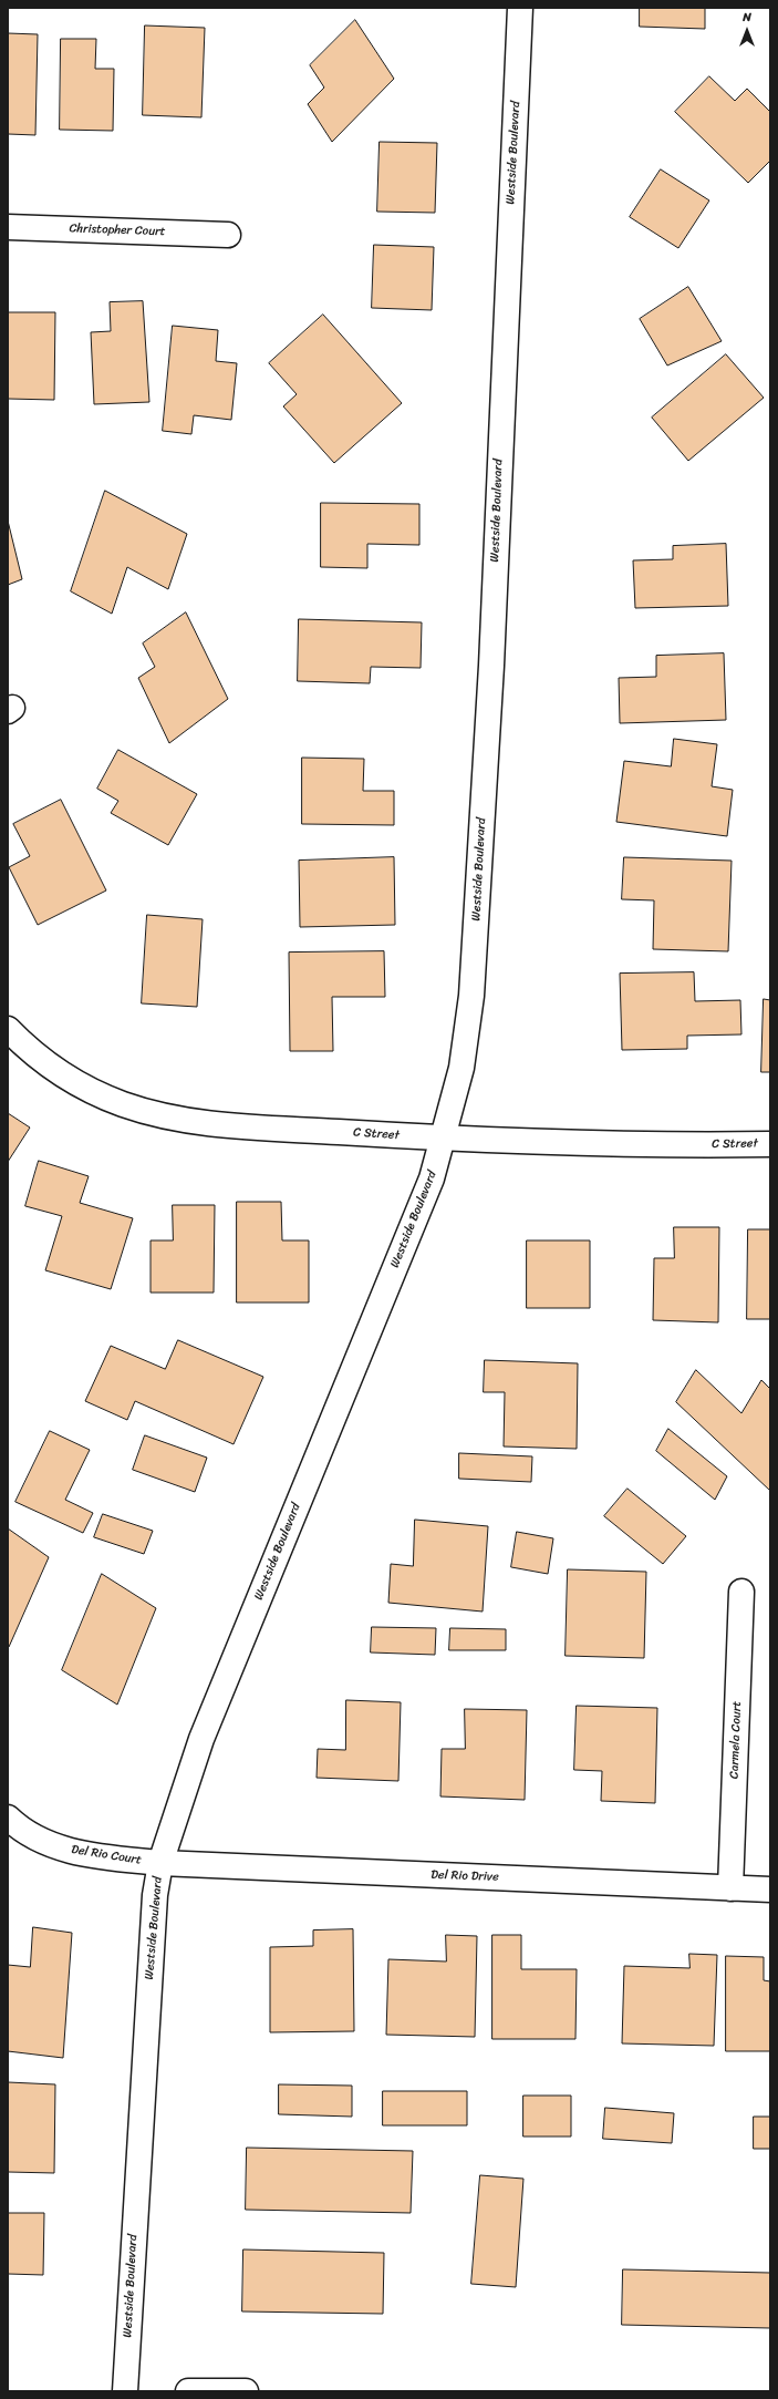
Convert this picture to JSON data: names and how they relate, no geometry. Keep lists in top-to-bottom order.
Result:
{
  "streets": {
    "street": [
      "Westside Boulevard",
      "Christopher Court",
      "C Street",
      "Carmela Court",
      "Del Rio Court",
      "Del Rio Drive"
    ]
  },
  "crossings": [
    ["Westside Boulevard", "C Street"],
    ["Westside Boulevard", "Del Rio Court"],
    ["Westside Boulevard", "Del Rio Drive"],
    ["Carmela Court", "Del Rio Drive"],
    ["Del Rio Court", "Del Rio Drive"]
  ],
  "north": "top"
}
